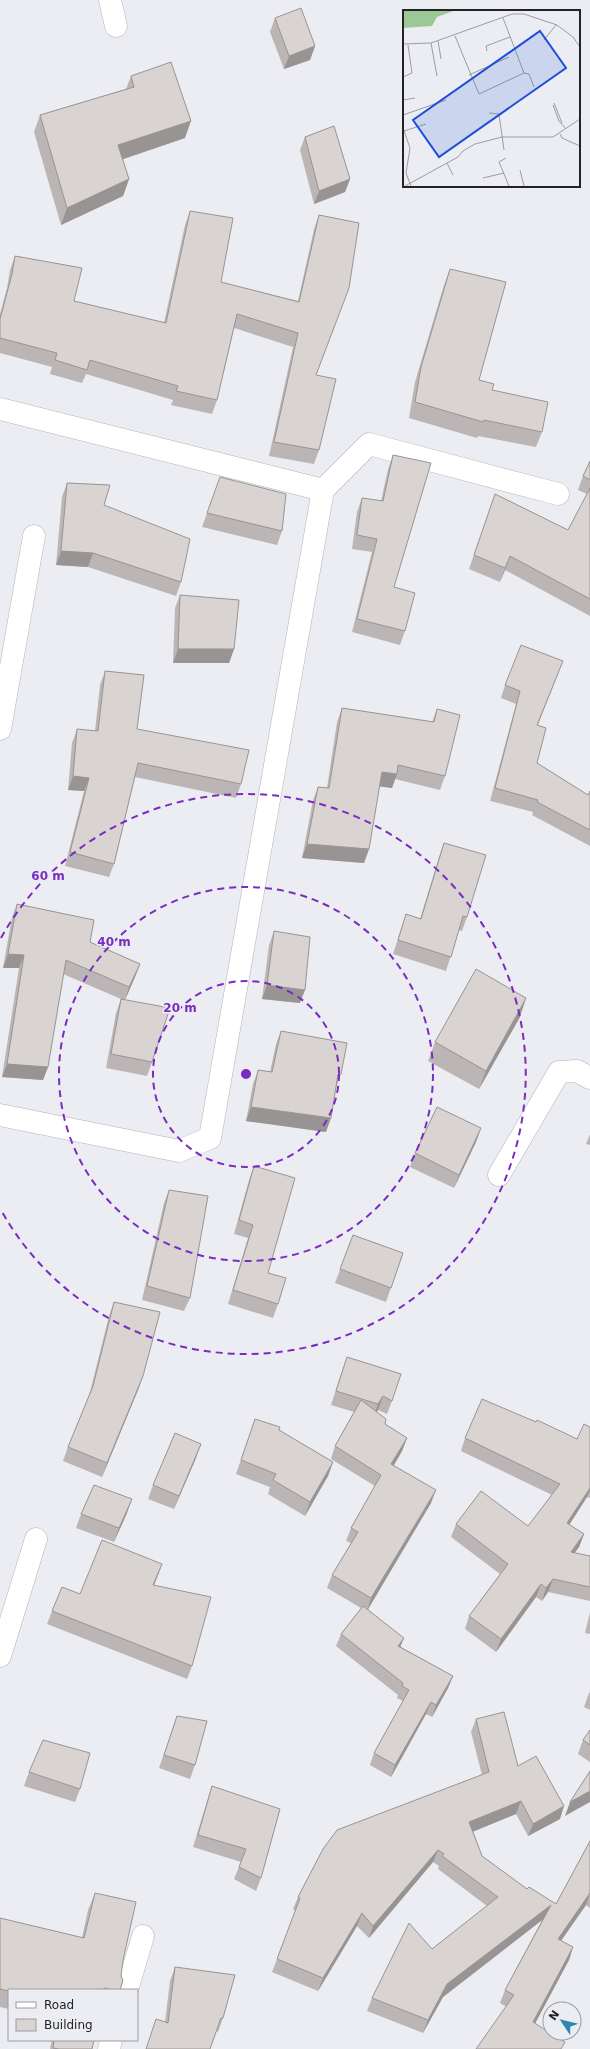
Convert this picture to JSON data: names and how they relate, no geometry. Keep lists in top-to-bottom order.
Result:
{
  "legend": ["Road", "Building"],
  "north": "top left",
  "rings": ["60 m", "40 m", "20 m"]
}
